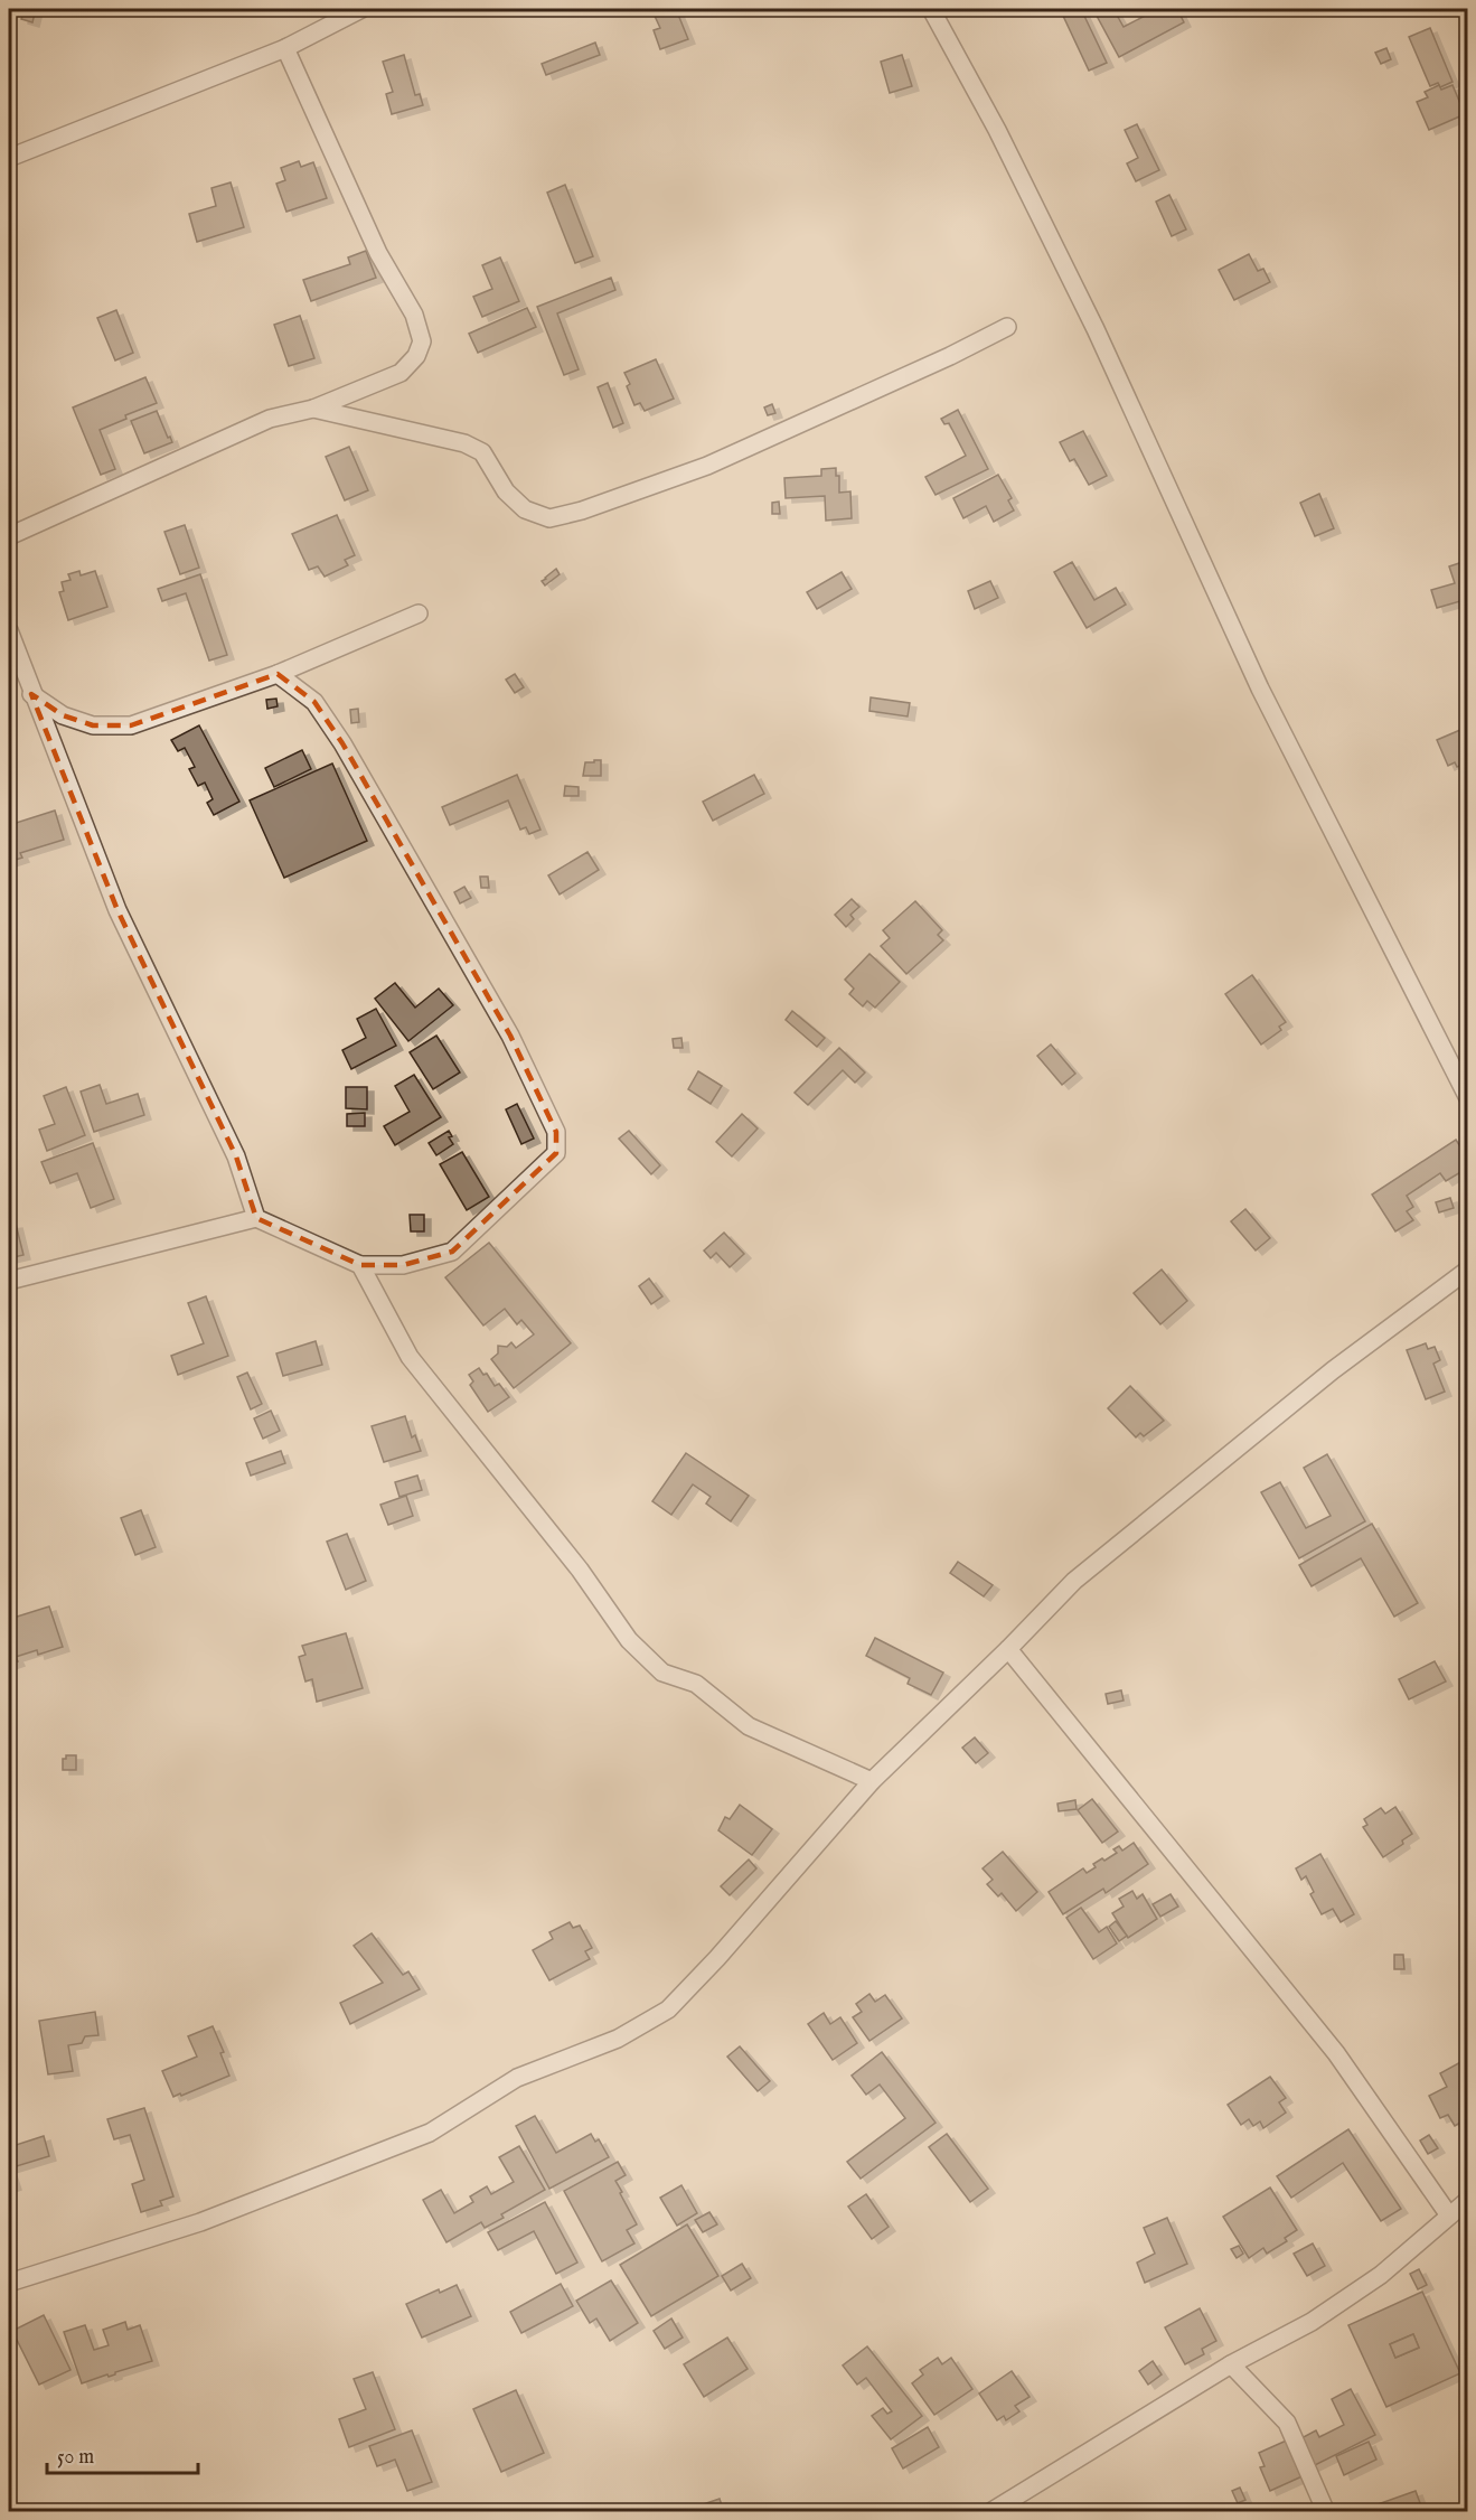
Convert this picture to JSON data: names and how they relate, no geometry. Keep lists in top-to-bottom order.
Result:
{
  "scale_bar": "50 m"
}
